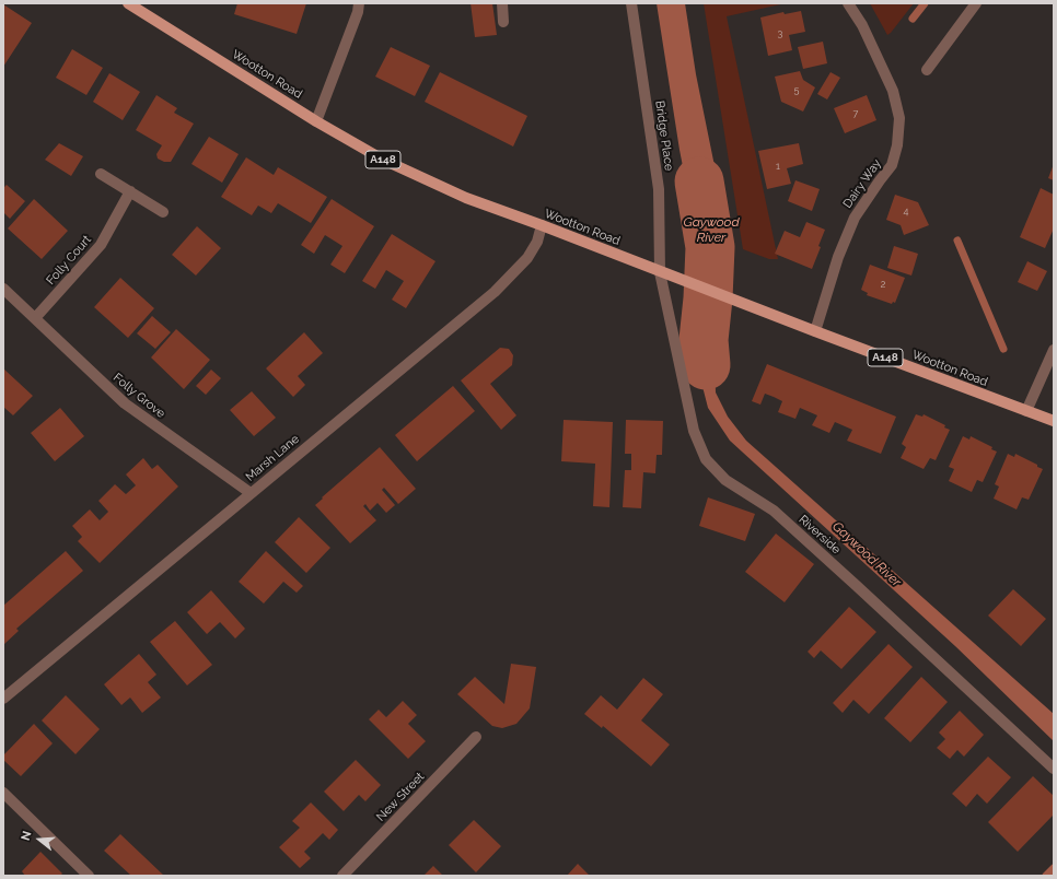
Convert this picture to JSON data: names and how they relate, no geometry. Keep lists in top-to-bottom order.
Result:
{
  "streets": {
    "main road": ["Wootton Road", "A148"],
    "street": [
      "Bridge Place",
      "Dairy Way",
      "Folly Court",
      "Folly Grove",
      "Marsh Lane",
      "Riverside",
      "New Street"
    ]
  },
  "crossings": [
    ["Wootton Road", "Bridge Place"],
    ["Wootton Road", "Dairy Way"],
    ["Wootton Road", "Marsh Lane"],
    ["Wootton Road", "Riverside"],
    ["Bridge Place", "Riverside"],
    ["Folly Court", "Folly Grove"],
    ["Folly Grove", "Marsh Lane"]
  ],
  "water": ["Gaywood River"],
  "house_numbers": [
    "3",
    "5",
    "7",
    "1",
    "4",
    "2"
  ],
  "north": "left"
}
